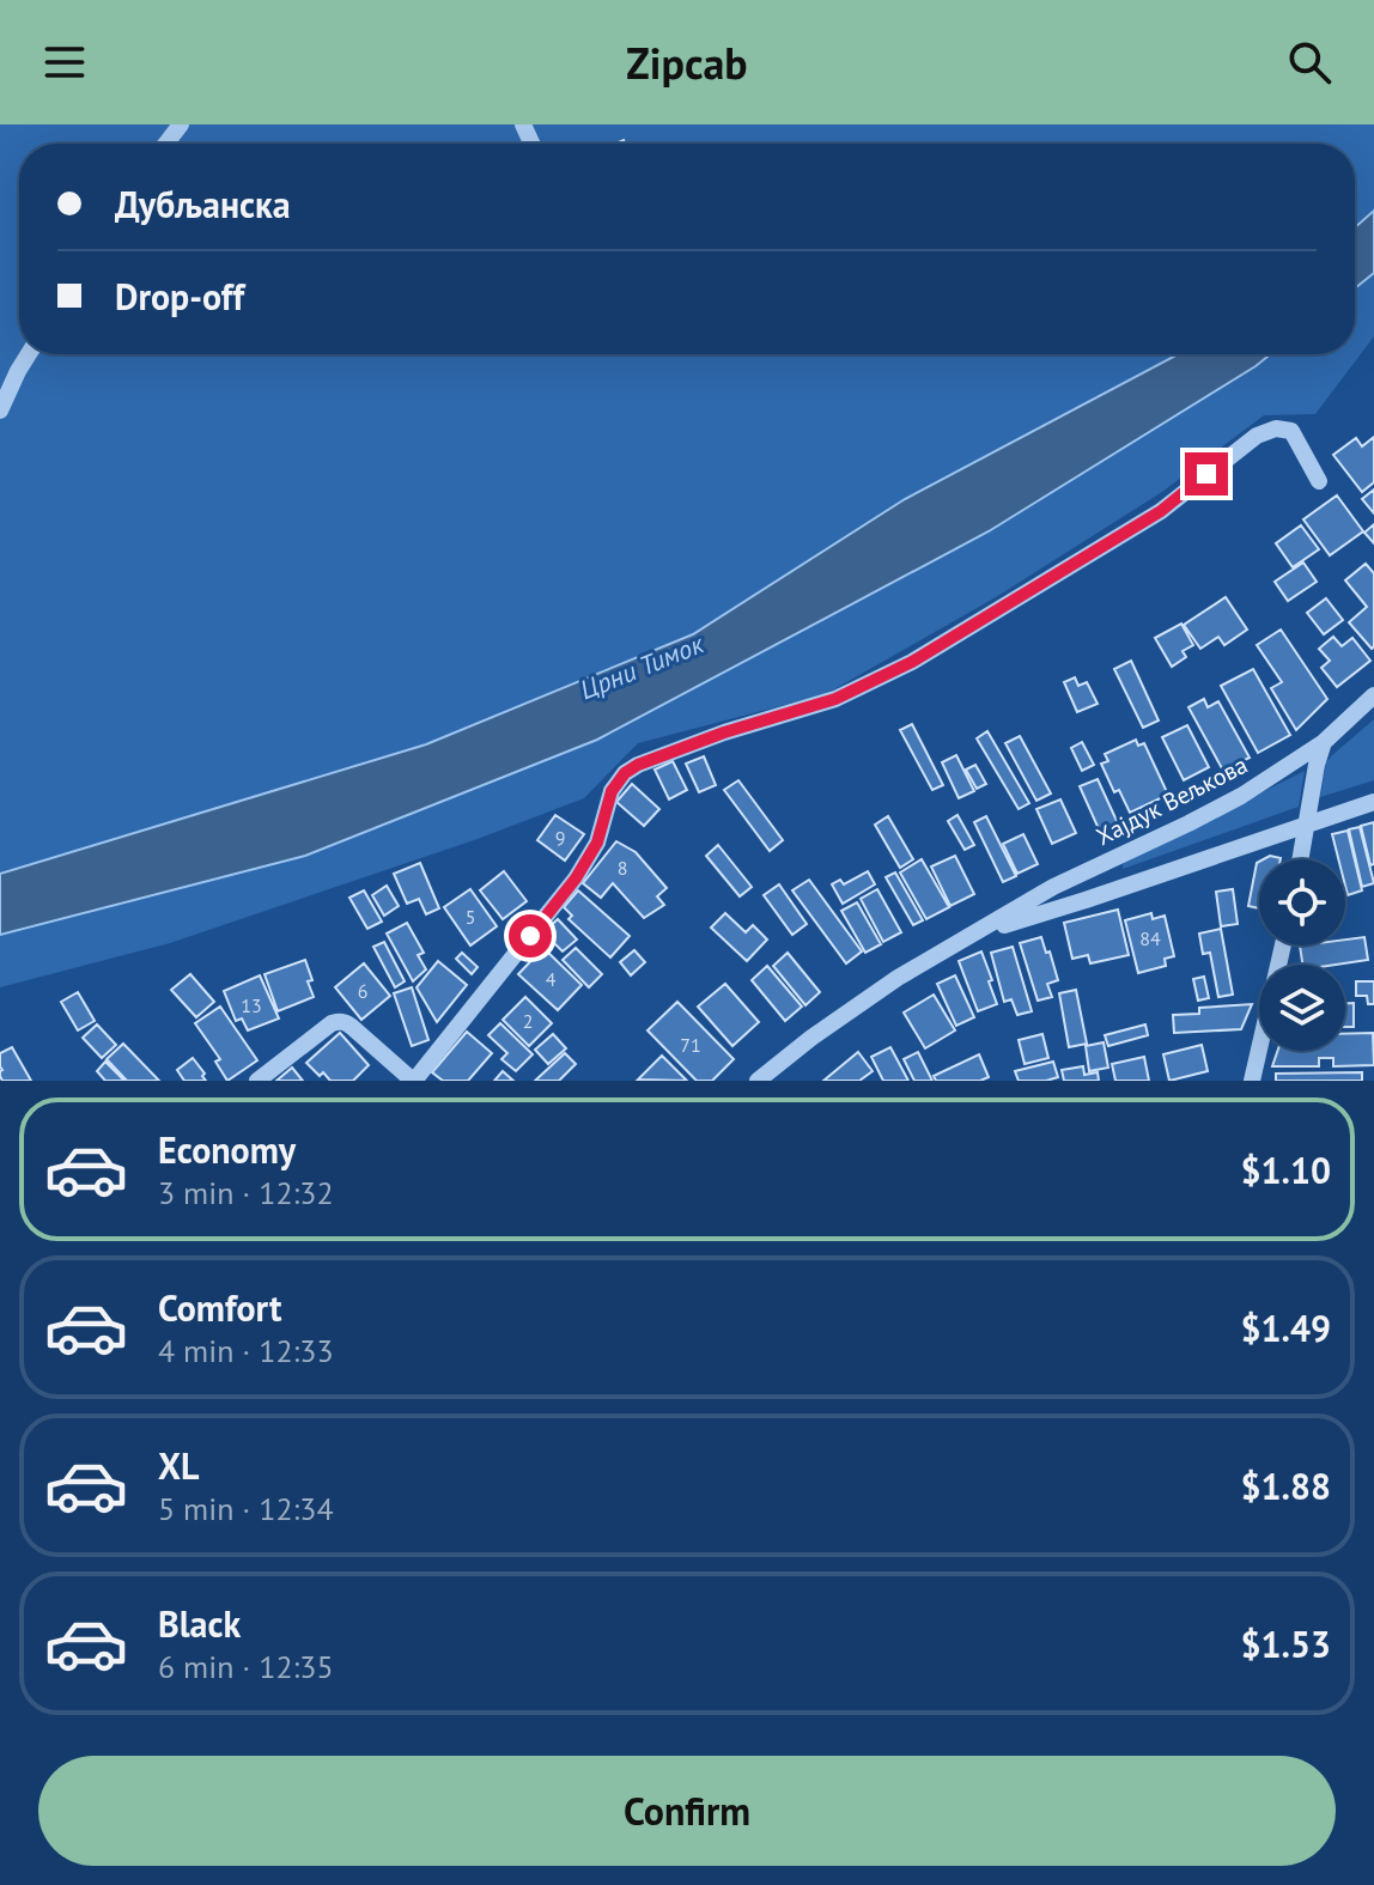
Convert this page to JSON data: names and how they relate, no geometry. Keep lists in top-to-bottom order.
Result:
{
  "streets": {
    "street": ["Хајдук Вељкова"]
  },
  "water": ["Црни Тимок"],
  "house_numbers": [
    "9",
    "8",
    "5",
    "84",
    "4",
    "6",
    "13",
    "2",
    "71"
  ],
  "page": {
    "header": "Zipcab",
    "banner": ["Дубљанска", "Drop-off"],
    "list": [
      {
        "name": "Economy",
        "note": "3 min · 12:32",
        "value": "$1.10"
      },
      {
        "name": "Comfort",
        "note": "4 min · 12:33",
        "value": "$1.49"
      },
      {
        "name": "XL",
        "note": "5 min · 12:34",
        "value": "$1.88"
      },
      {
        "name": "Black",
        "note": "6 min · 12:35",
        "value": "$1.53"
      }
    ],
    "buttons": "Confirm"
  }
}
